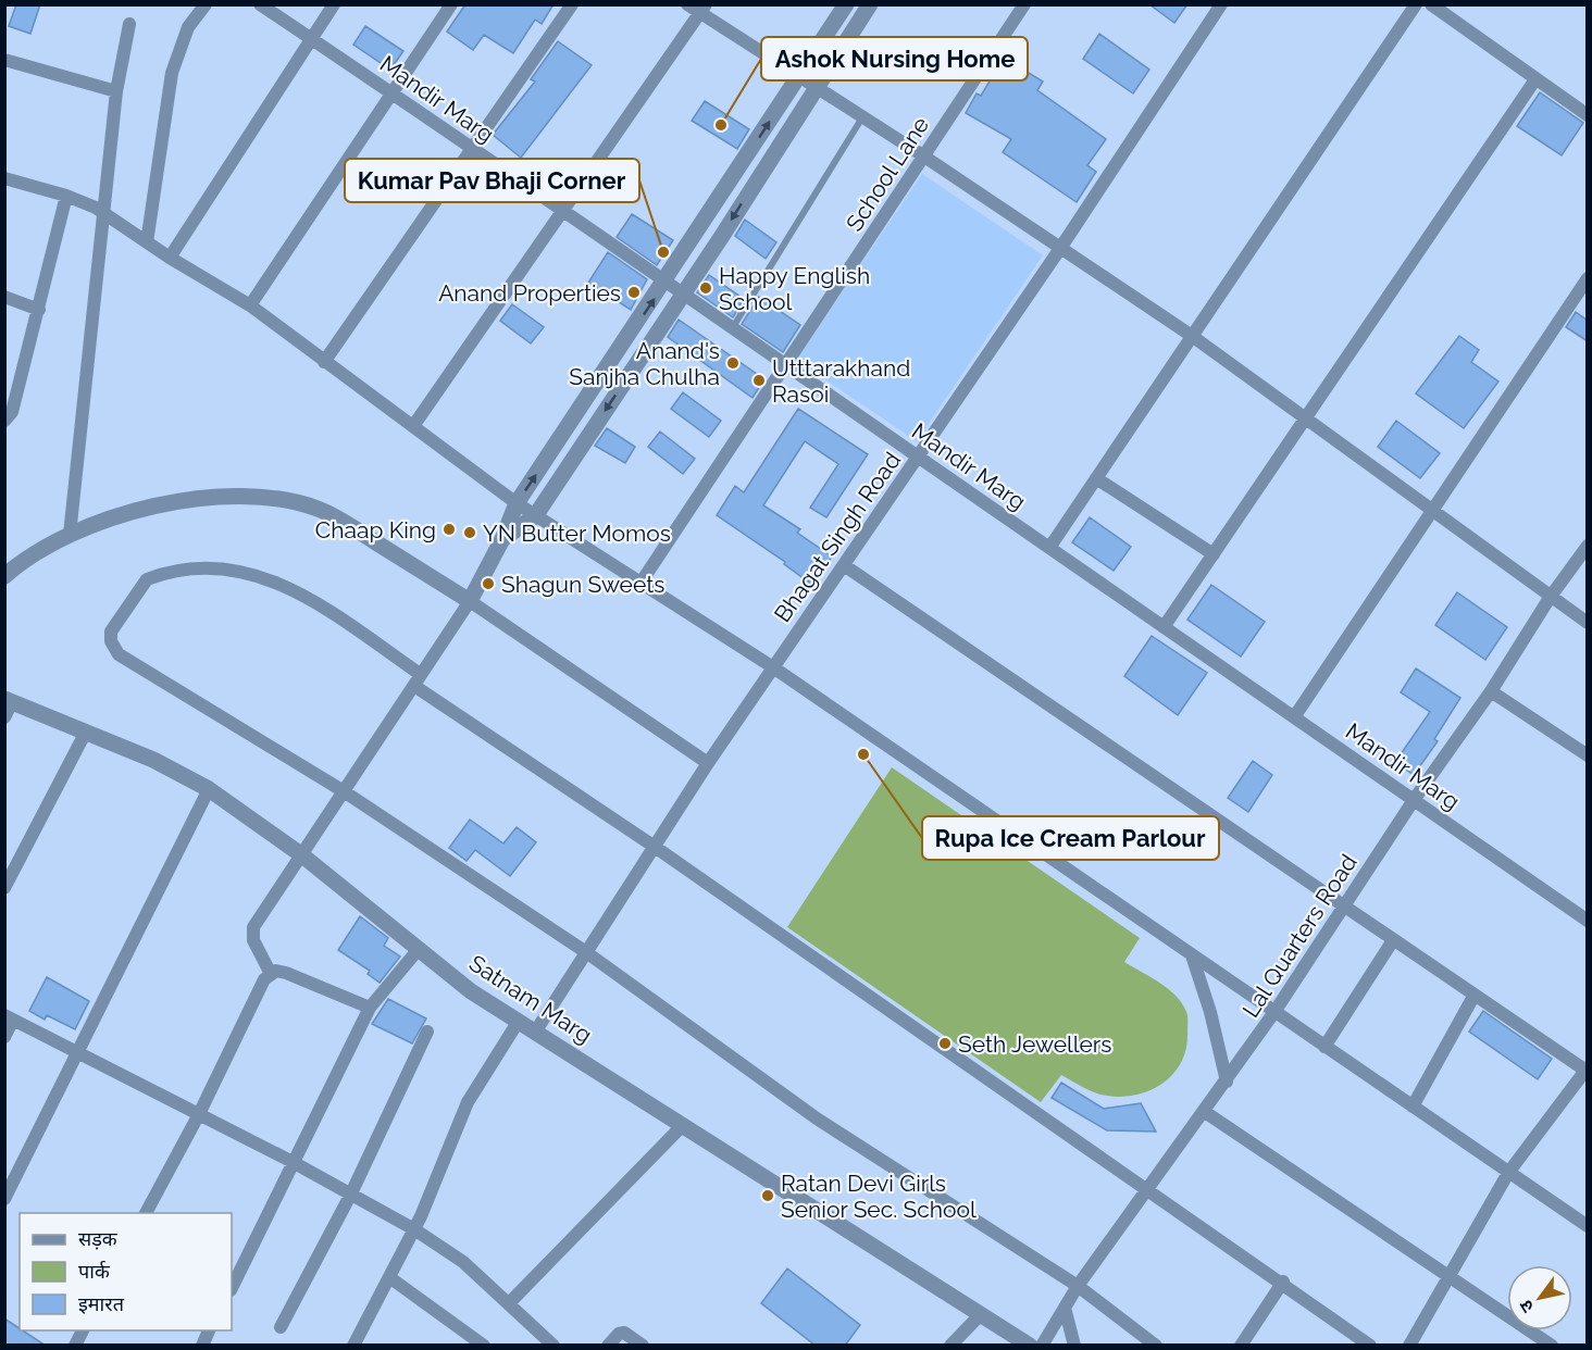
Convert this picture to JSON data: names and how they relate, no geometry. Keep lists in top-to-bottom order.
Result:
{
  "streets": {
    "street": [
      "Mandir Marg",
      "School Lane",
      "Bhagat Singh Road",
      "Lal Quarters Road",
      "Satnam Marg"
    ]
  },
  "crossings": [
    ["Mandir Marg", "School Lane"],
    ["Mandir Marg", "Bhagat Singh Road"],
    ["Mandir Marg", "Lal Quarters Road"],
    ["Bhagat Singh Road", "Satnam Marg"]
  ],
  "places": [
    "Ashok Nursing Home",
    "Kumar Pav Bhaji Corner",
    "Happy English School",
    "Anand Properties",
    "Anand's Sanjha Chulha",
    "Utttarakhand Rasoi",
    "Chaap King",
    "YN Butter Momos",
    "Shagun Sweets",
    "Rupa Ice Cream Parlour",
    "Seth Jewellers",
    "Ratan Devi Girls Senior Sec. School"
  ],
  "legend": ["सड़क", "पार्क", "इमारत"],
  "north": "bottom left"
}
